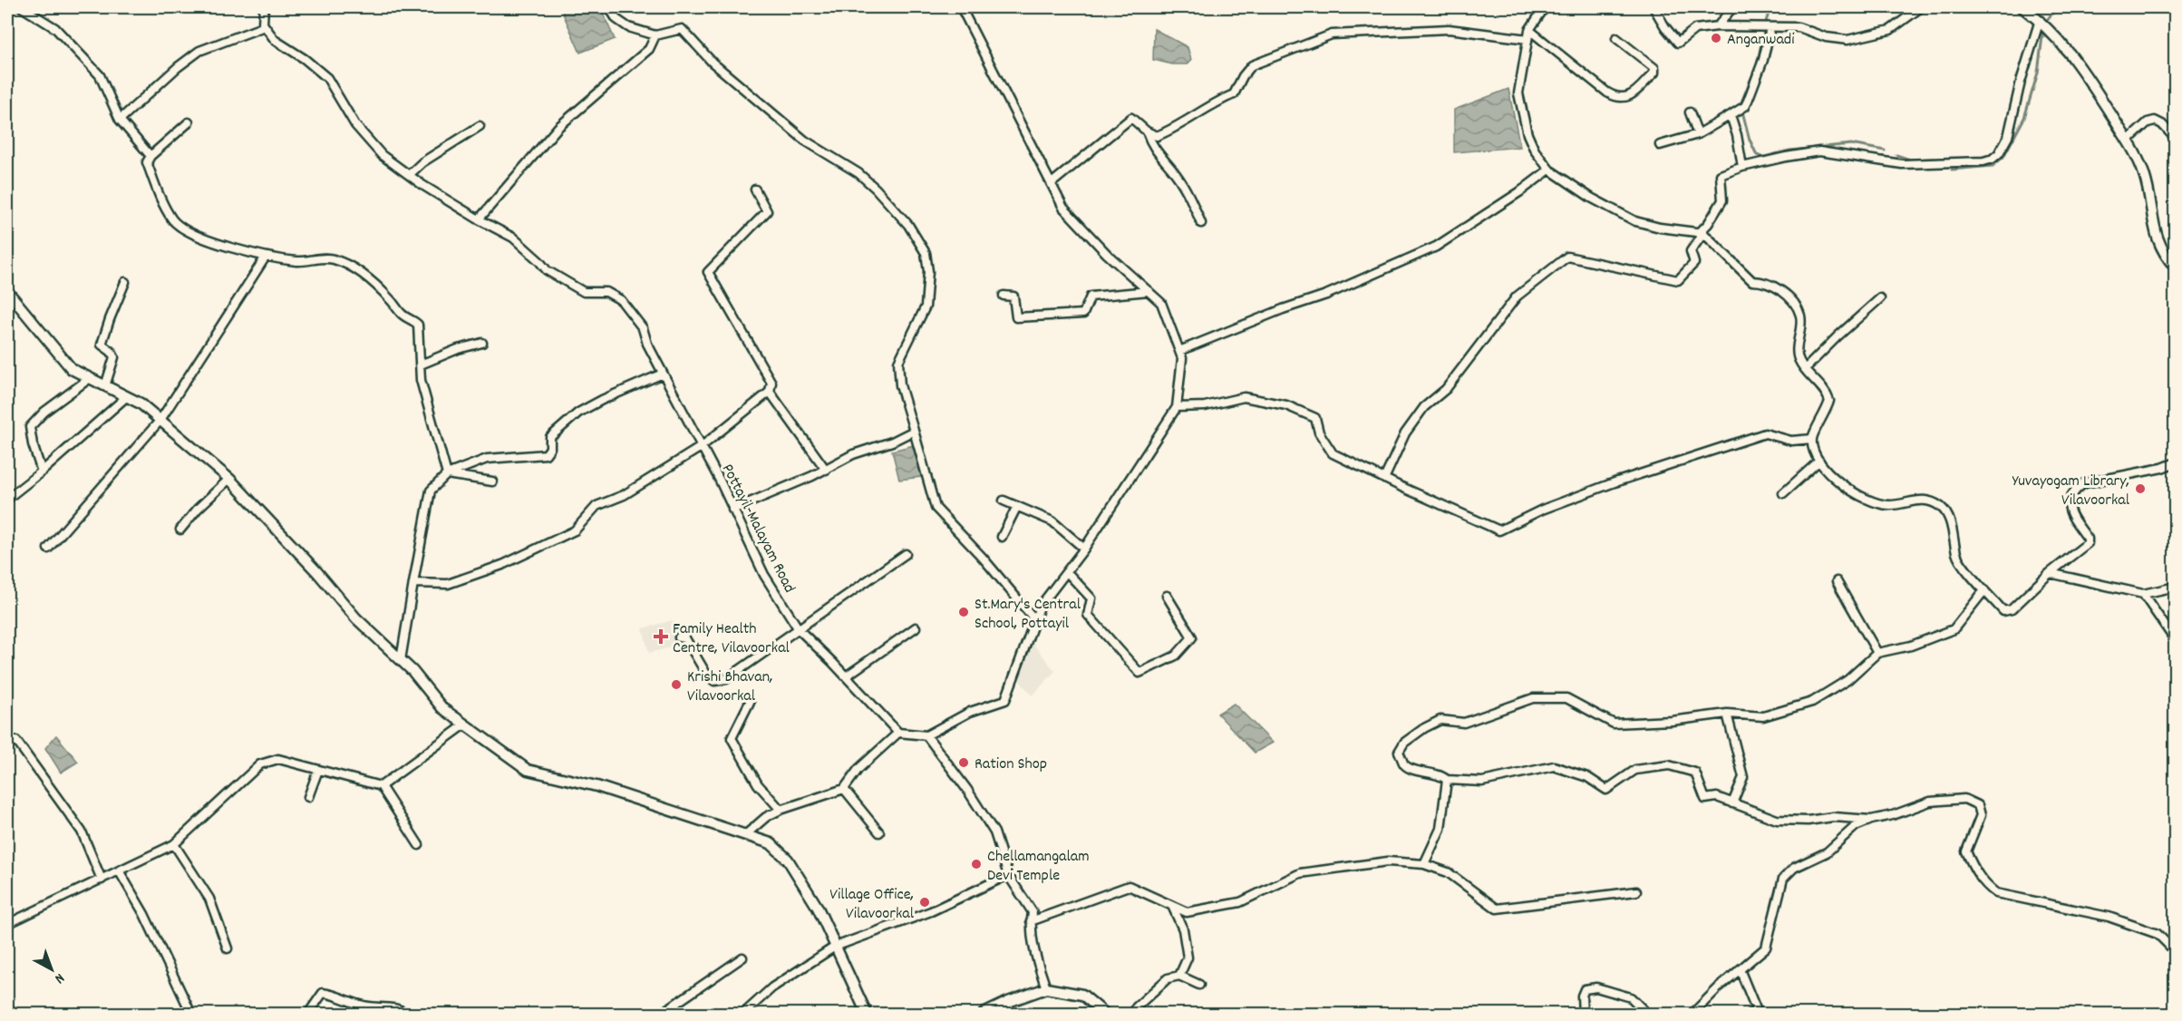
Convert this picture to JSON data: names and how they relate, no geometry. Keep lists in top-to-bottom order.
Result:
{
  "streets": {
    "street": ["Pottayil-Malayam Road"]
  },
  "places": {
    "other": [
      "Anganwadi",
      "Yuvayogam Library, Vilavoorkal",
      "St.Mary's Central School, Pottayil",
      "Krishi Bhavan, Vilavoorkal",
      "Ration Shop",
      "Chellamangalam Devi Temple",
      "Village Office, Vilavoorkal"
    ],
    "health": ["Family Health Centre, Vilavoorkal"]
  },
  "north": "bottom right"
}
